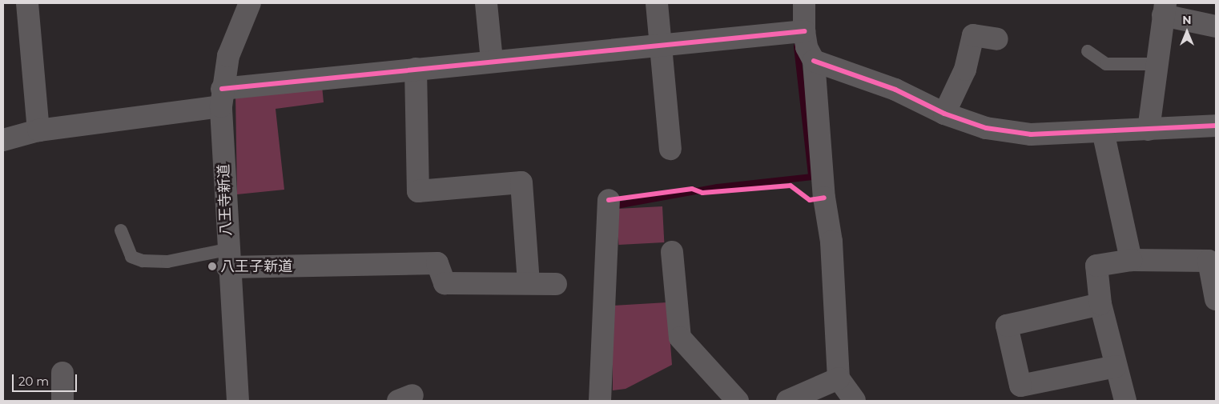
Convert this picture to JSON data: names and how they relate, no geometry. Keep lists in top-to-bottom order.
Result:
{
  "streets": {
    "street": ["八王寺新道"]
  },
  "places": ["八王子新道"],
  "scale_bar": "20 m",
  "north": "top"
}
